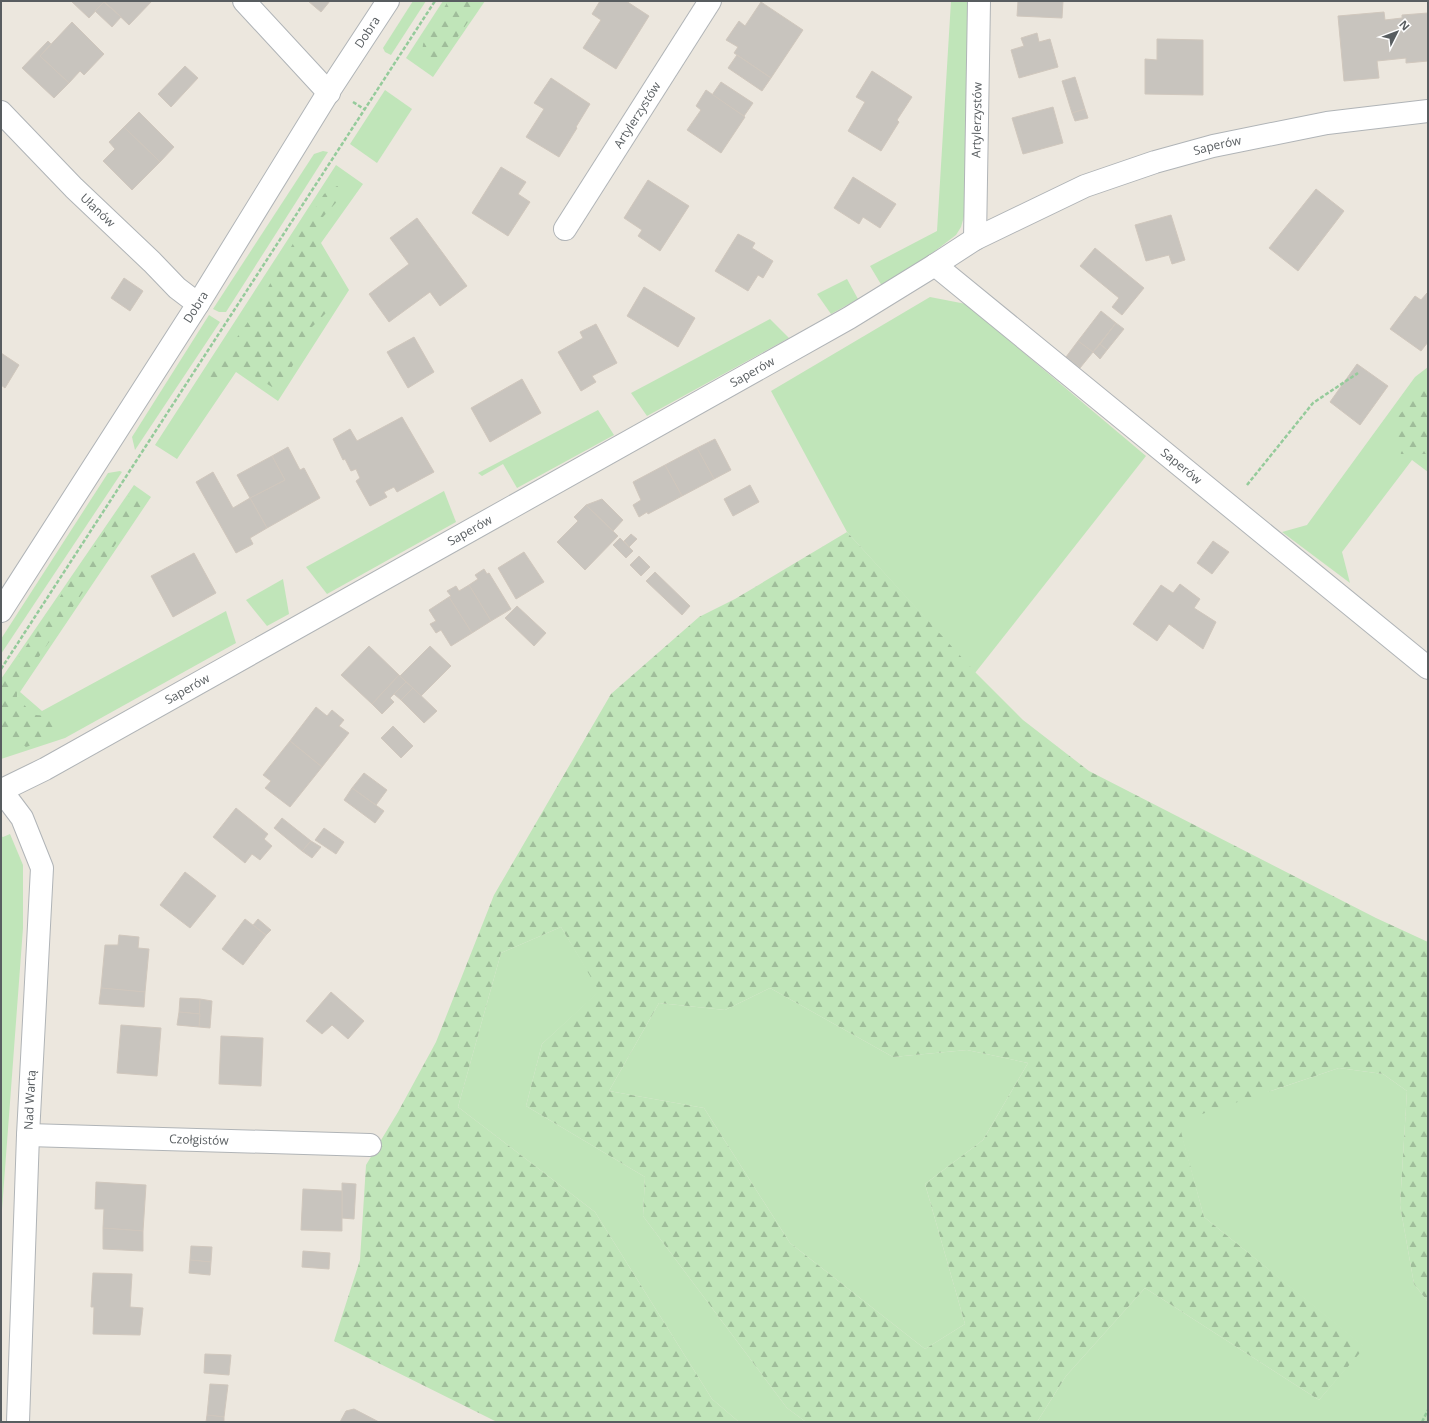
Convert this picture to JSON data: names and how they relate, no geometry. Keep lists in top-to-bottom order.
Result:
{
  "streets": {
    "street": [
      "Dobra",
      "Artylerzystów",
      "Saperów",
      "Ułanów",
      "Nad Wartą",
      "Czołgistów"
    ]
  },
  "crossings": [
    ["Dobra", "Ułanów"],
    ["Artylerzystów", "Saperów"],
    ["Saperów", "Nad Wartą"],
    ["Nad Wartą", "Czołgistów"]
  ],
  "north": "top right"
}
